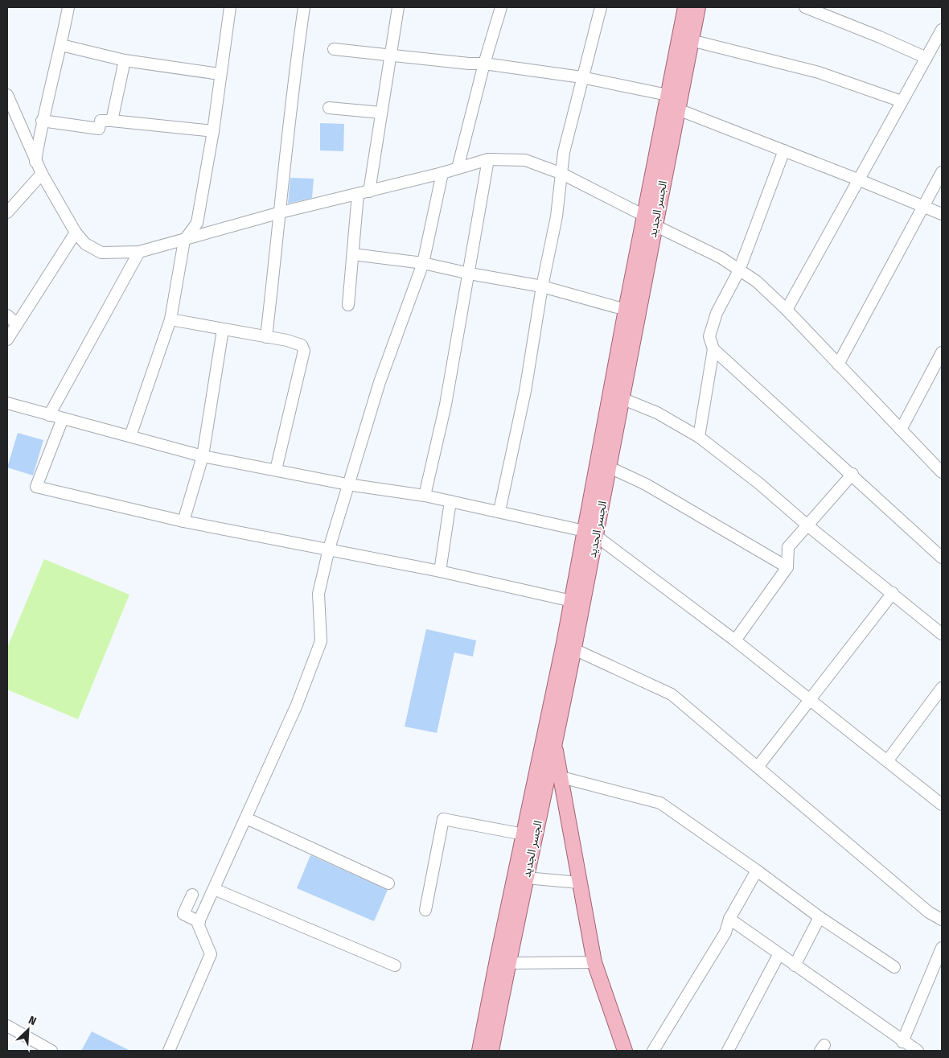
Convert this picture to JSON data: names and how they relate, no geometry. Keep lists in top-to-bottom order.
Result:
{
  "streets": {
    "main road": ["الجسر الجديد"]
  },
  "north": "top right"
}
